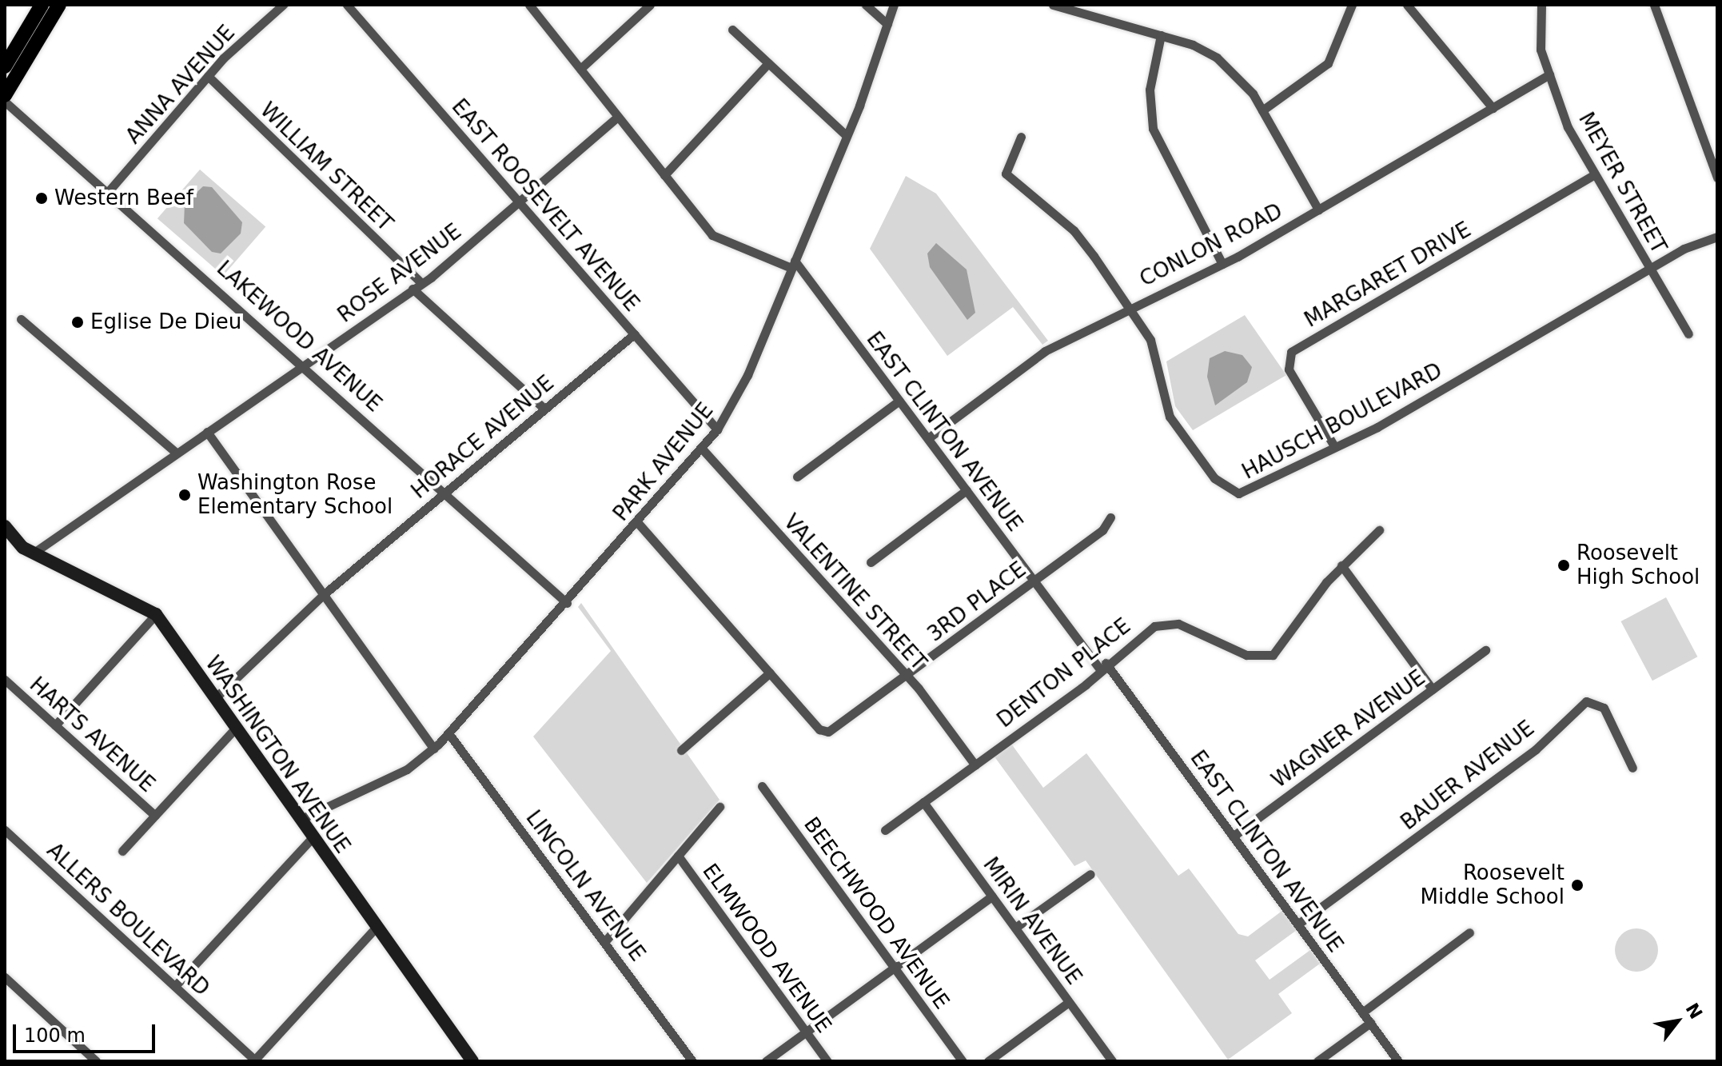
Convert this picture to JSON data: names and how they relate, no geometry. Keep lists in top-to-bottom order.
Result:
{
  "streets": {
    "street": [
      "ANNA AVENUE",
      "WILLIAM STREET",
      "MEYER STREET",
      "EAST ROOSEVELT AVENUE",
      "CONLON ROAD",
      "ROSE AVENUE",
      "MARGARET DRIVE",
      "LAKEWOOD AVENUE",
      "HAUSCH BOULEVARD",
      "EAST CLINTON AVENUE",
      "HORACE AVENUE",
      "PARK AVENUE",
      "VALENTINE STREET",
      "3RD PLACE",
      "DENTON PLACE",
      "WAGNER AVENUE",
      "HARTS AVENUE",
      "WASHINGTON AVENUE",
      "BAUER AVENUE",
      "LINCOLN AVENUE",
      "BEECHWOOD AVENUE",
      "ALLERS BOULEVARD",
      "MIRIN AVENUE",
      "ELMWOOD AVENUE"
    ]
  },
  "crossings": [
    ["ANNA AVENUE", "WILLIAM STREET"],
    ["ANNA AVENUE", "LAKEWOOD AVENUE"],
    ["WILLIAM STREET", "ROSE AVENUE"],
    ["MEYER STREET", "CONLON ROAD"],
    ["MEYER STREET", "MARGARET DRIVE"],
    ["MEYER STREET", "HAUSCH BOULEVARD"],
    ["EAST ROOSEVELT AVENUE", "ROSE AVENUE"],
    ["EAST ROOSEVELT AVENUE", "HORACE AVENUE"],
    ["EAST ROOSEVELT AVENUE", "PARK AVENUE"],
    ["CONLON ROAD", "HAUSCH BOULEVARD"],
    ["CONLON ROAD", "EAST CLINTON AVENUE"],
    ["ROSE AVENUE", "LAKEWOOD AVENUE"],
    ["ROSE AVENUE", "WASHINGTON AVENUE"],
    ["MARGARET DRIVE", "HAUSCH BOULEVARD"],
    ["LAKEWOOD AVENUE", "HORACE AVENUE"],
    ["LAKEWOOD AVENUE", "PARK AVENUE"],
    ["EAST CLINTON AVENUE", "PARK AVENUE"],
    ["EAST CLINTON AVENUE", "3RD PLACE"],
    ["EAST CLINTON AVENUE", "DENTON PLACE"],
    ["EAST CLINTON AVENUE", "WAGNER AVENUE"],
    ["EAST CLINTON AVENUE", "BAUER AVENUE"],
    ["HORACE AVENUE", "WASHINGTON AVENUE"],
    ["PARK AVENUE", "VALENTINE STREET"],
    ["PARK AVENUE", "WASHINGTON AVENUE"],
    ["PARK AVENUE", "LINCOLN AVENUE"],
    ["VALENTINE STREET", "3RD PLACE"],
    ["VALENTINE STREET", "DENTON PLACE"],
    ["DENTON PLACE", "MIRIN AVENUE"]
  ],
  "places": [
    "Western Beef",
    "Eglise De Dieu",
    "Washington Rose Elementary School",
    "Roosevelt High School",
    "Roosevelt Middle School"
  ],
  "scale_bar": "100 m",
  "north": "top right"
}
